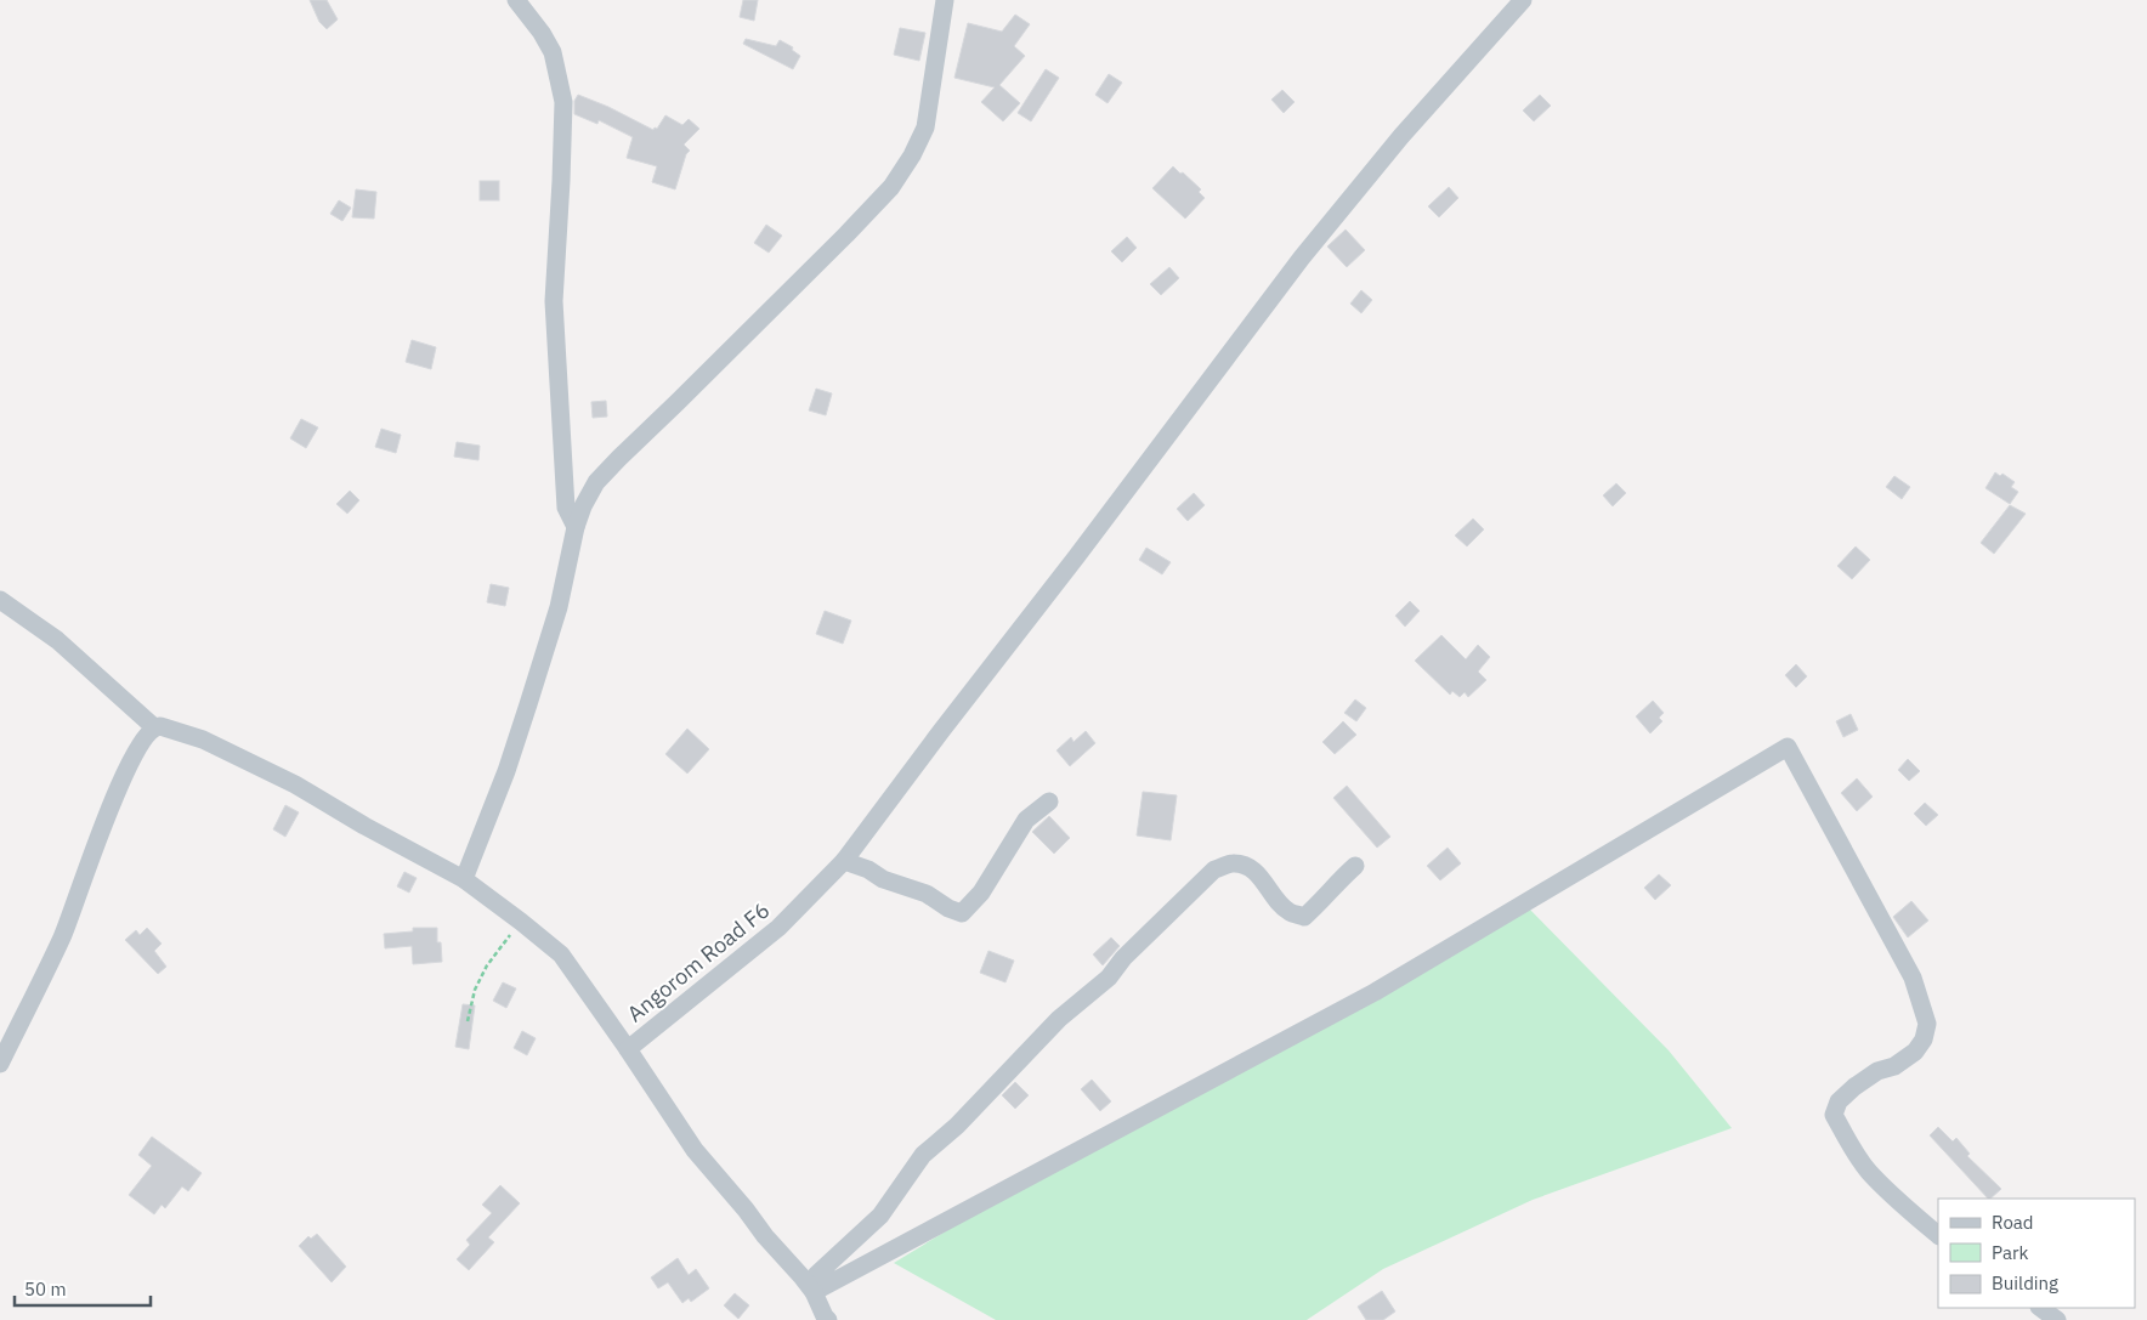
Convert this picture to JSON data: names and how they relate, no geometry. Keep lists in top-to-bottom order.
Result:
{
  "streets": {
    "street": ["Angorom Road F6"]
  },
  "legend": ["Road", "Park", "Building"],
  "scale_bar": "50 m"
}
